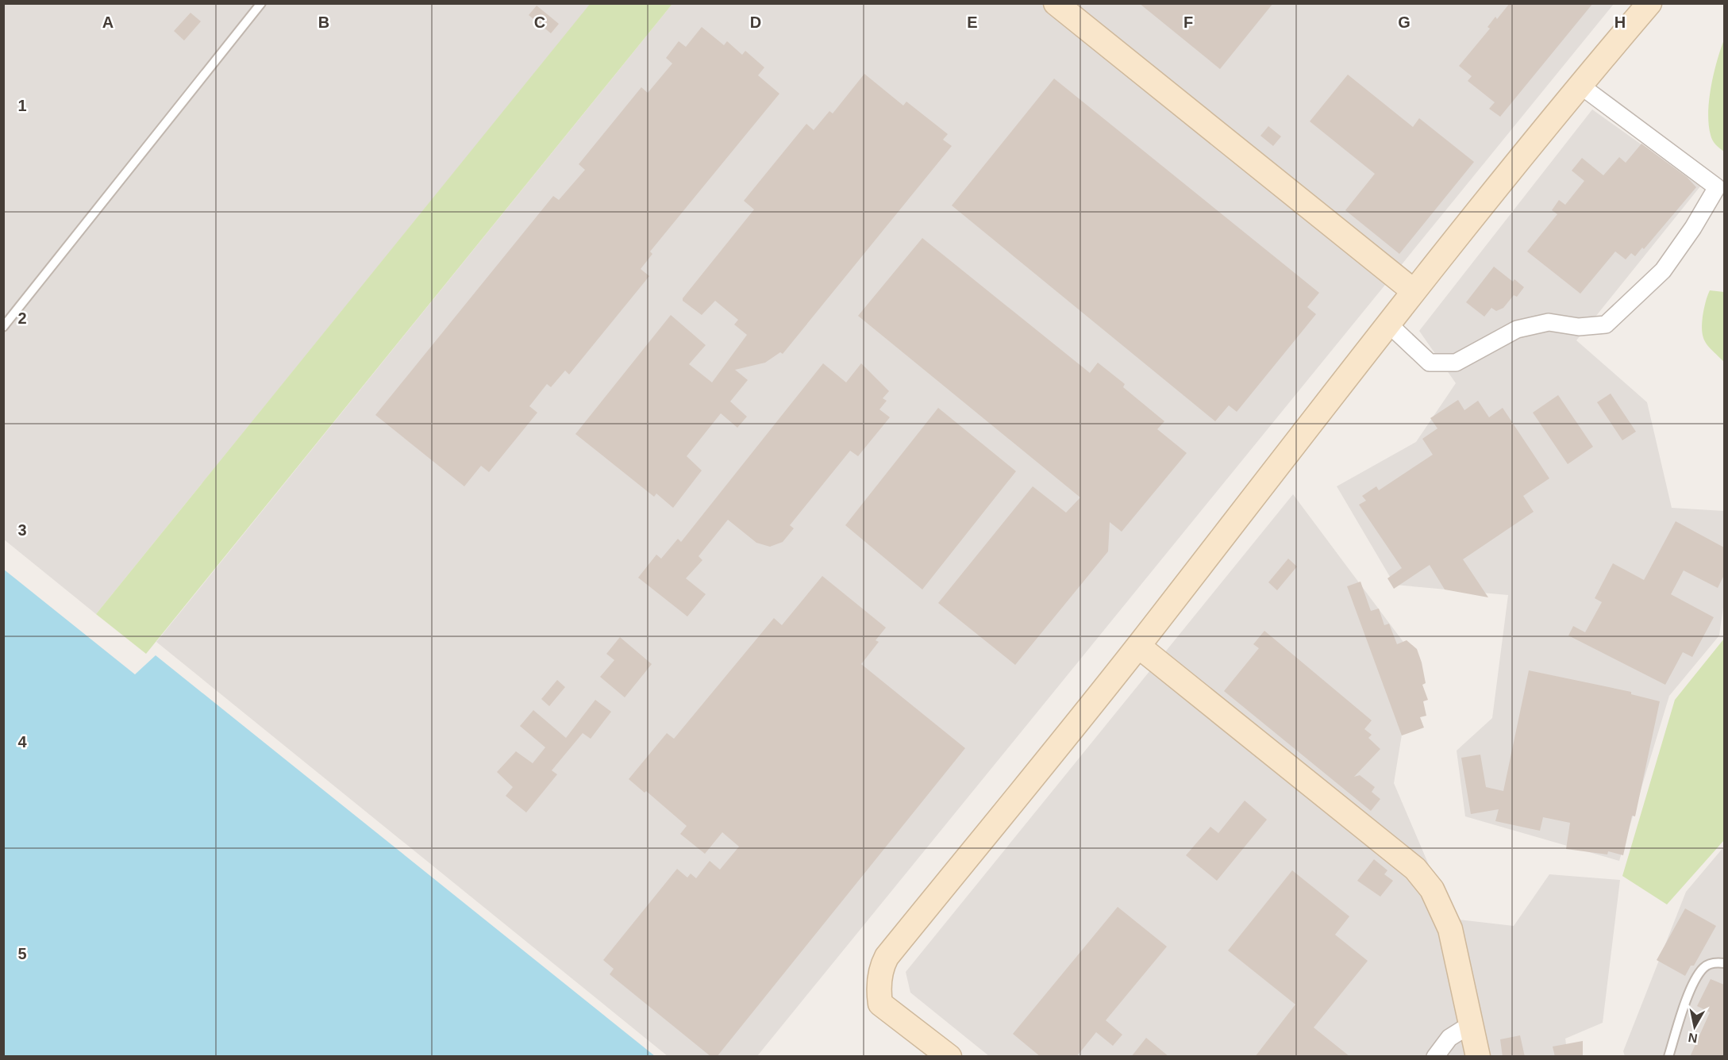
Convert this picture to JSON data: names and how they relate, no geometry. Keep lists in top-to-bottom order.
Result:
{
  "north": "bottom",
  "grid": {
    "columns": [
      "A",
      "B",
      "C",
      "D",
      "E",
      "F",
      "G",
      "H"
    ],
    "rows": [
      "1",
      "2",
      "3",
      "4",
      "5"
    ]
  }
}
